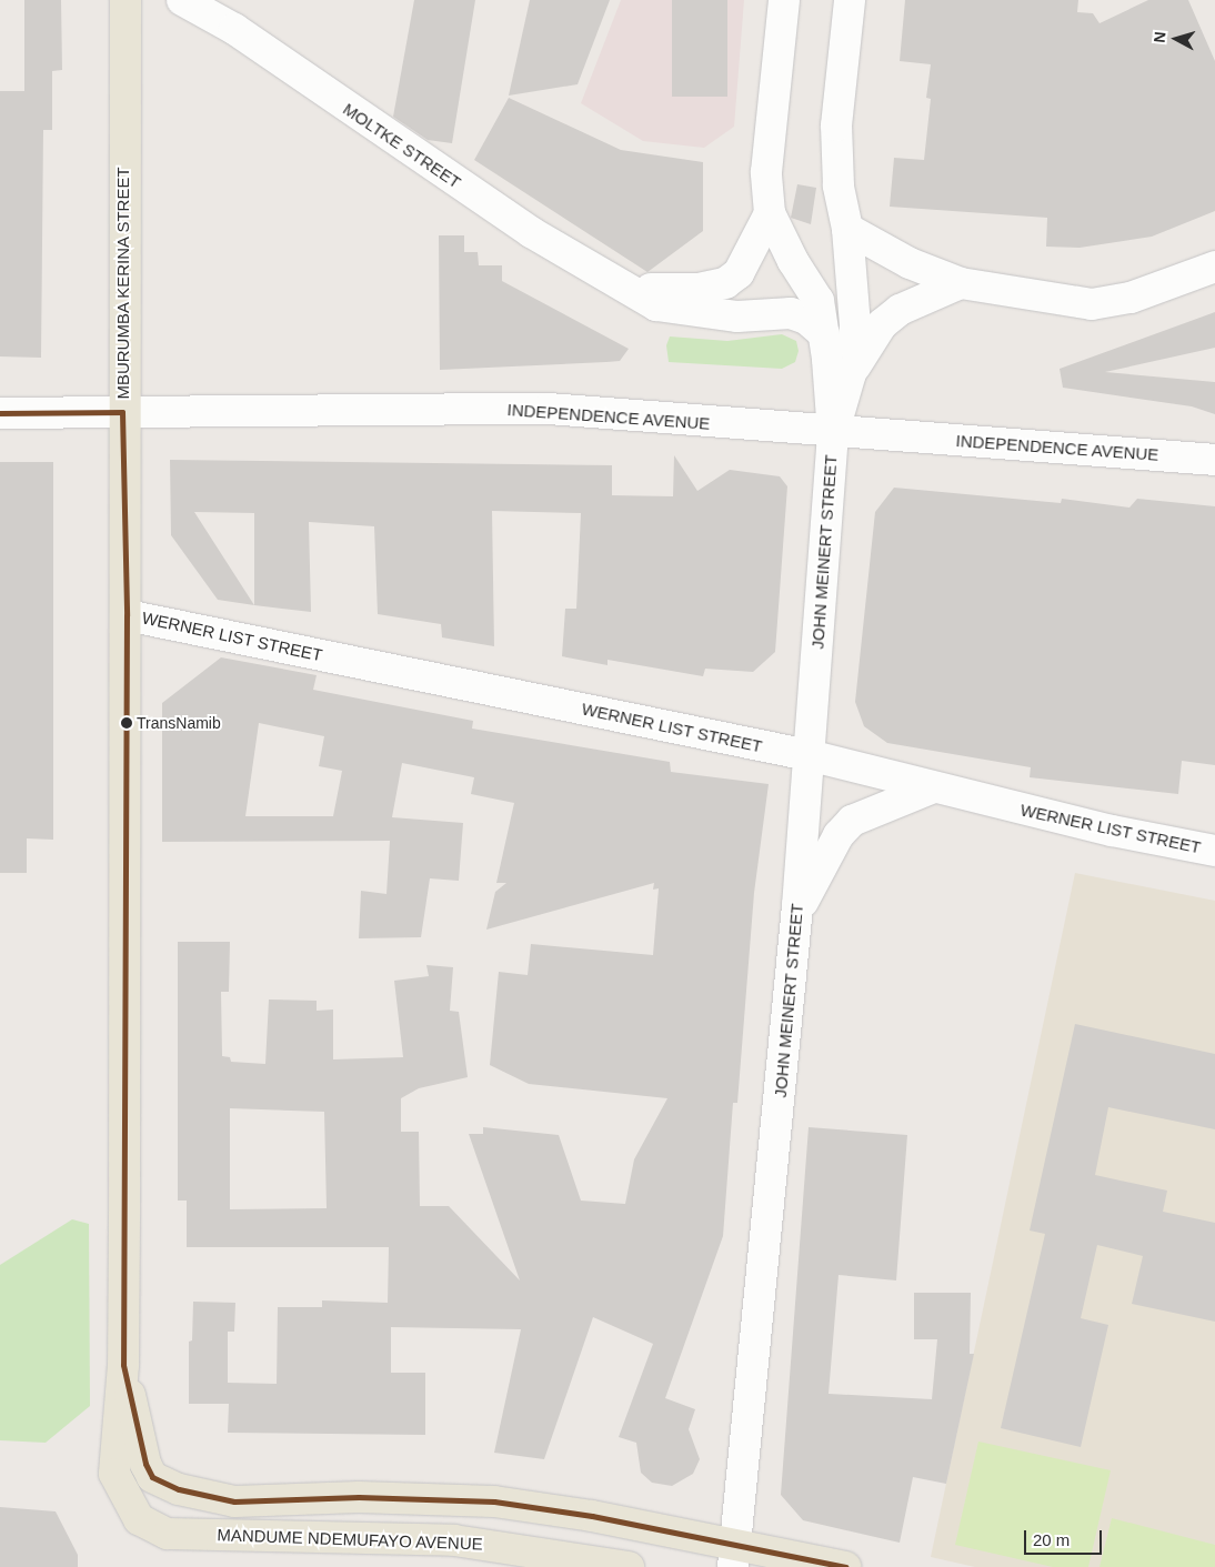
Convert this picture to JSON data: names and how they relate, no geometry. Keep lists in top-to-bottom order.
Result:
{
  "streets": {
    "main road": ["MBURUMBA KERINA STREET", "MANDUME NDEMUFAYO AVENUE"],
    "street": [
      "MOLTKE STREET",
      "INDEPENDENCE AVENUE",
      "JOHN MEINERT STREET",
      "WERNER LIST STREET"
    ]
  },
  "crossings": [
    ["MOLTKE STREET", "JOHN MEINERT STREET"],
    ["MBURUMBA KERINA STREET", "INDEPENDENCE AVENUE"],
    ["MBURUMBA KERINA STREET", "WERNER LIST STREET"],
    ["MBURUMBA KERINA STREET", "MANDUME NDEMUFAYO AVENUE"],
    ["INDEPENDENCE AVENUE", "JOHN MEINERT STREET"],
    ["JOHN MEINERT STREET", "WERNER LIST STREET"],
    ["JOHN MEINERT STREET", "MANDUME NDEMUFAYO AVENUE"]
  ],
  "places": ["TransNamib"],
  "scale_bar": "20 m",
  "north": "left"
}
